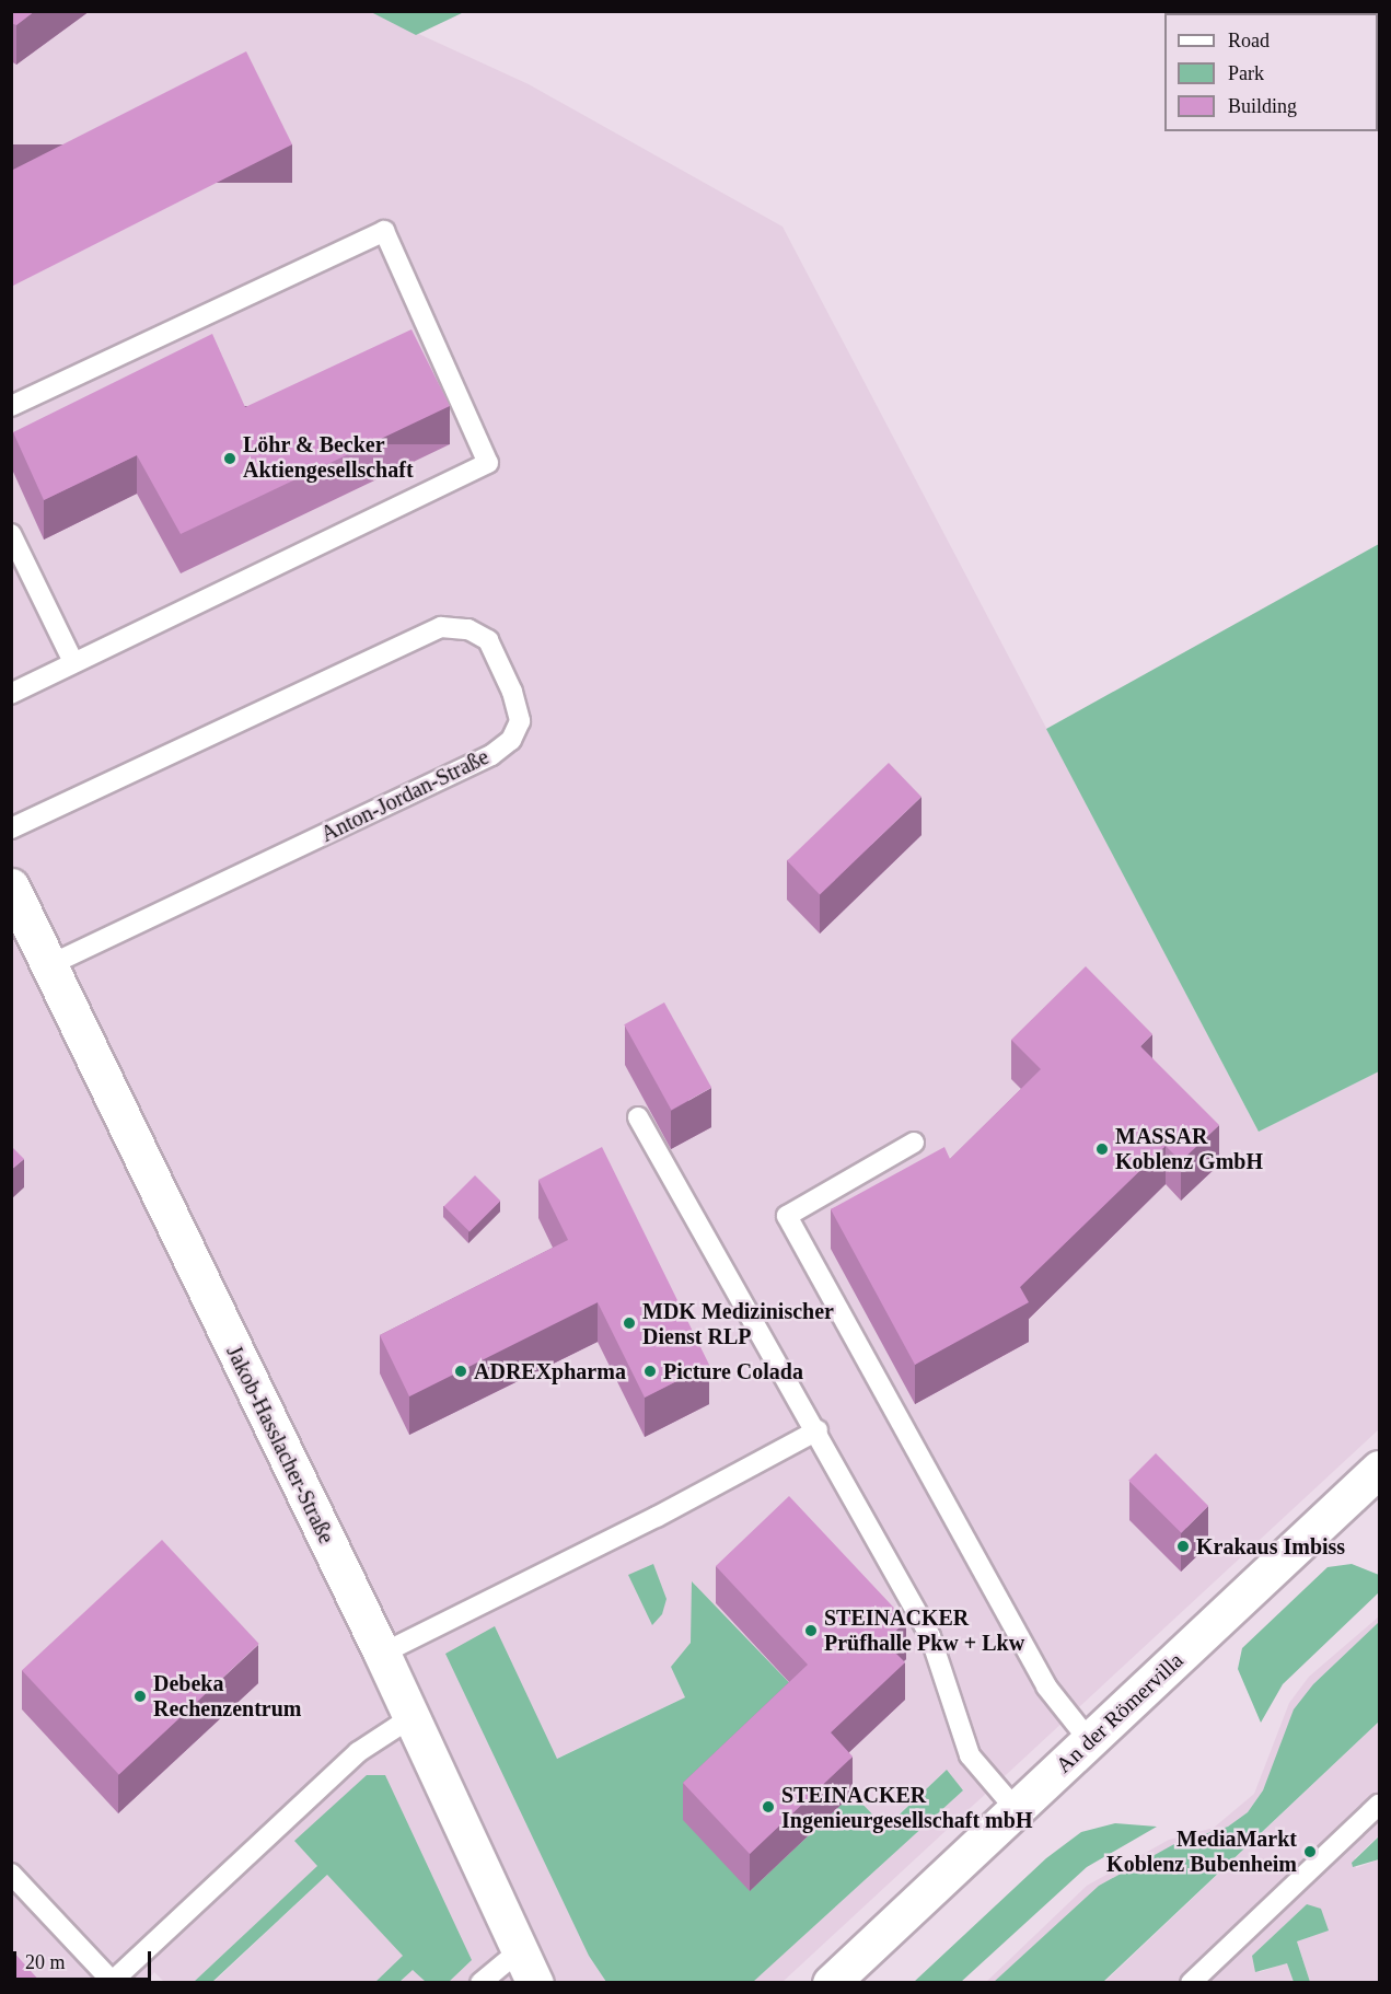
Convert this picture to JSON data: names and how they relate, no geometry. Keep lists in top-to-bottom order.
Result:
{
  "streets": {
    "street": ["Jakob-Hasslacher-Straße", "An der Römervilla"],
    "lane": ["Anton-Jordan-Straße"]
  },
  "crossings": [
    ["Anton-Jordan-Straße", "Jakob-Hasslacher-Straße"]
  ],
  "places": [
    "Löhr & Becker Aktiengesellschaft",
    "MASSAR Koblenz GmbH",
    "MDK Medizinischer Dienst RLP",
    "ADREXpharma",
    "Picture Colada",
    "Krakaus Imbiss",
    "STEINACKER Prüfhalle Pkw + Lkw",
    "Debeka Rechenzentrum",
    "STEINACKER Ingenieurgesellschaft mbH",
    "MediaMarkt Koblenz Bubenheim"
  ],
  "legend": ["Road", "Park", "Building"],
  "scale_bar": "20 m"
}
